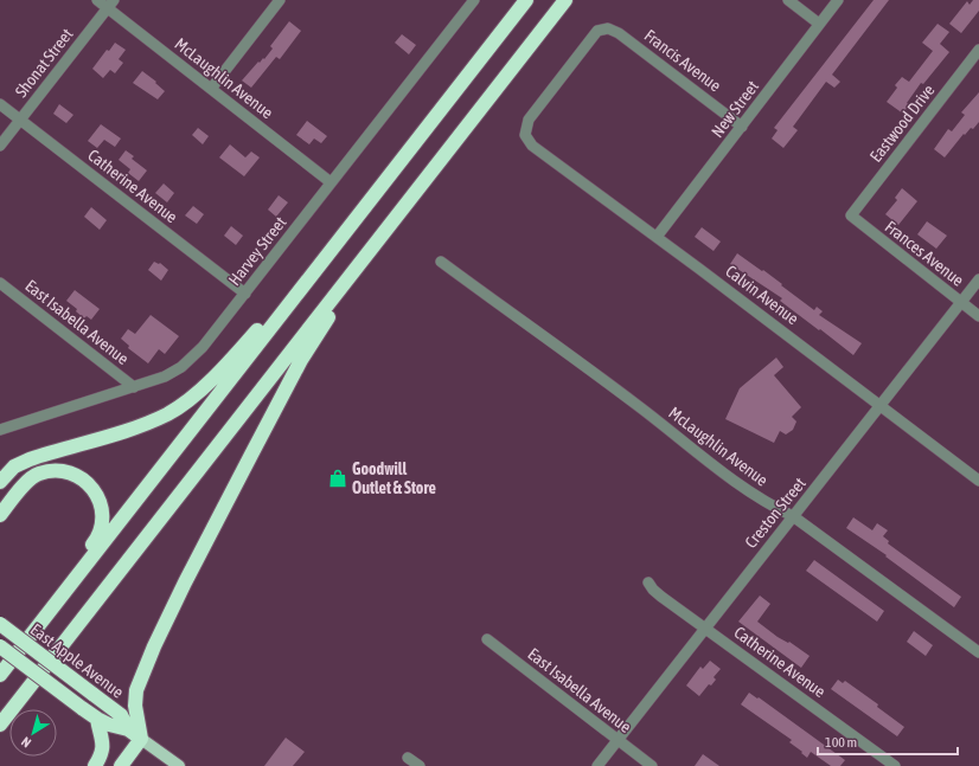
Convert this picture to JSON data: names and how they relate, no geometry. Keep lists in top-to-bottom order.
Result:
{
  "streets": {
    "highway": ["East Apple Avenue"],
    "street": [
      "Francis Avenue",
      "Shonat Street",
      "McLaughlin Avenue",
      "New Street",
      "Eastwood Drive",
      "Catherine Avenue",
      "Harvey Street",
      "Frances Avenue",
      "Calvin Avenue",
      "East Isabella Avenue",
      "Creston Street"
    ]
  },
  "crossings": [
    ["Francis Avenue", "New Street"],
    ["Francis Avenue", "Calvin Avenue"],
    ["Shonat Street", "McLaughlin Avenue"],
    ["Shonat Street", "Catherine Avenue"],
    ["McLaughlin Avenue", "Harvey Street"],
    ["McLaughlin Avenue", "Creston Street"],
    ["New Street", "Calvin Avenue"],
    ["Eastwood Drive", "Frances Avenue"],
    ["Catherine Avenue", "Harvey Street"],
    ["Catherine Avenue", "Creston Street"],
    ["Harvey Street", "East Isabella Avenue"],
    ["Frances Avenue", "Creston Street"],
    ["Calvin Avenue", "Creston Street"],
    ["East Isabella Avenue", "Creston Street"]
  ],
  "places": {
    "shop": ["Goodwill Outlet & Store"]
  },
  "scale_bar": "100 m",
  "north": "bottom left"
}
